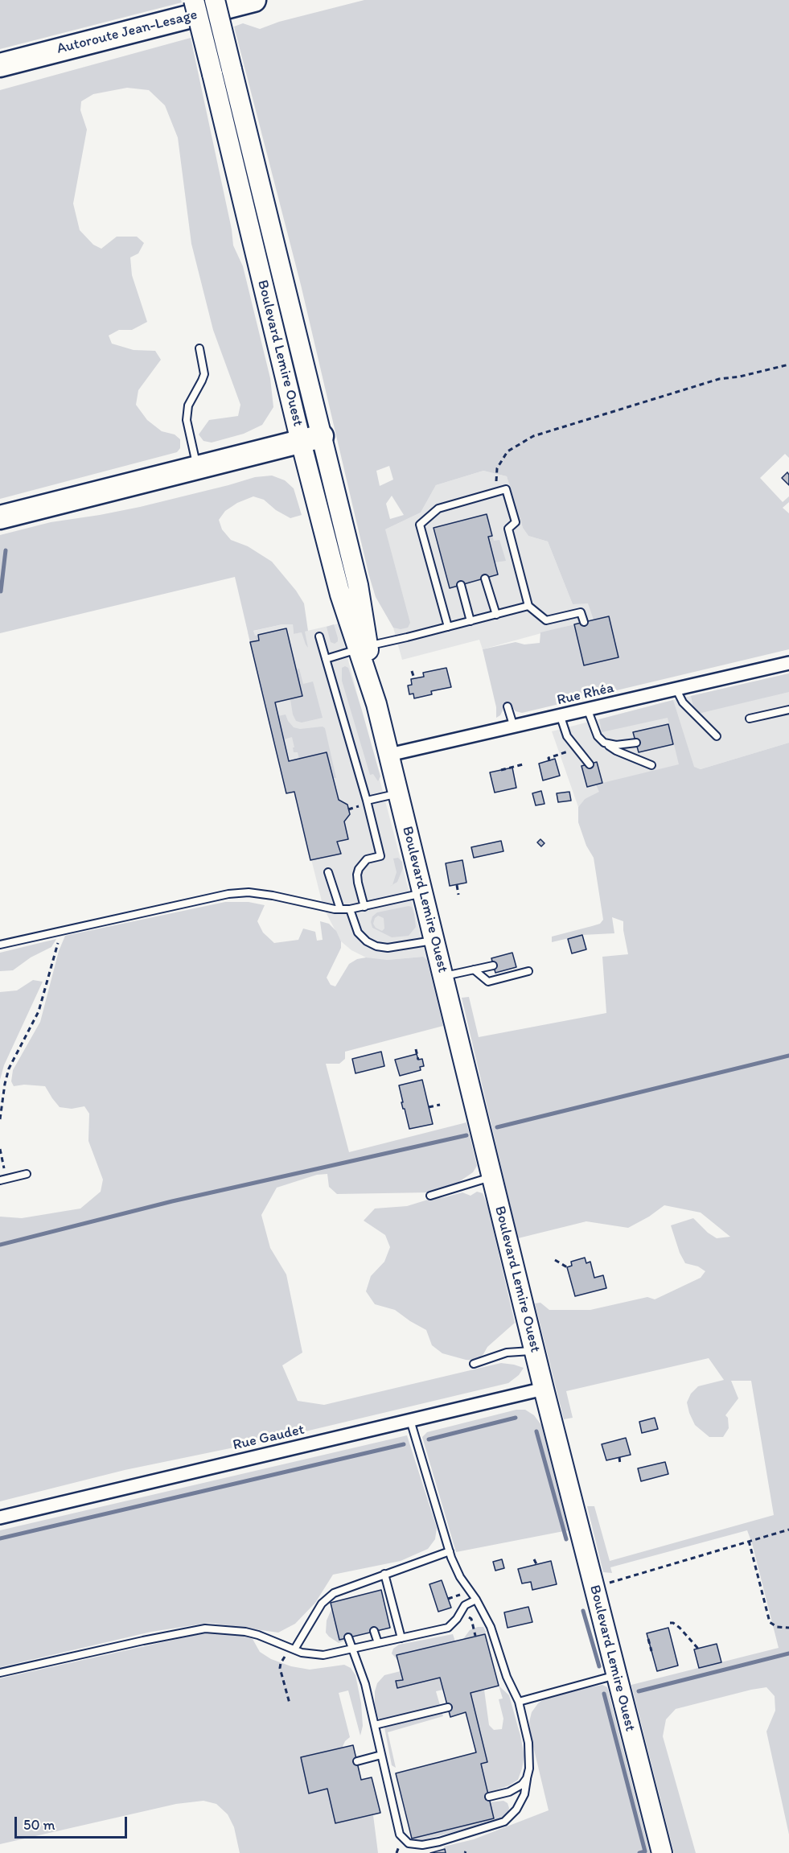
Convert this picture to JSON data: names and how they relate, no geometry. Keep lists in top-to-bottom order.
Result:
{
  "streets": {
    "highway": ["Autoroute Jean-Lesage"],
    "main road": ["Boulevard Lemire Ouest"],
    "street": ["Rue Rhéa", "Rue Gaudet"]
  },
  "crossings": [
    ["Boulevard Lemire Ouest", "Rue Rhéa"],
    ["Boulevard Lemire Ouest", "Rue Gaudet"]
  ],
  "scale_bar": "50 m"
}
